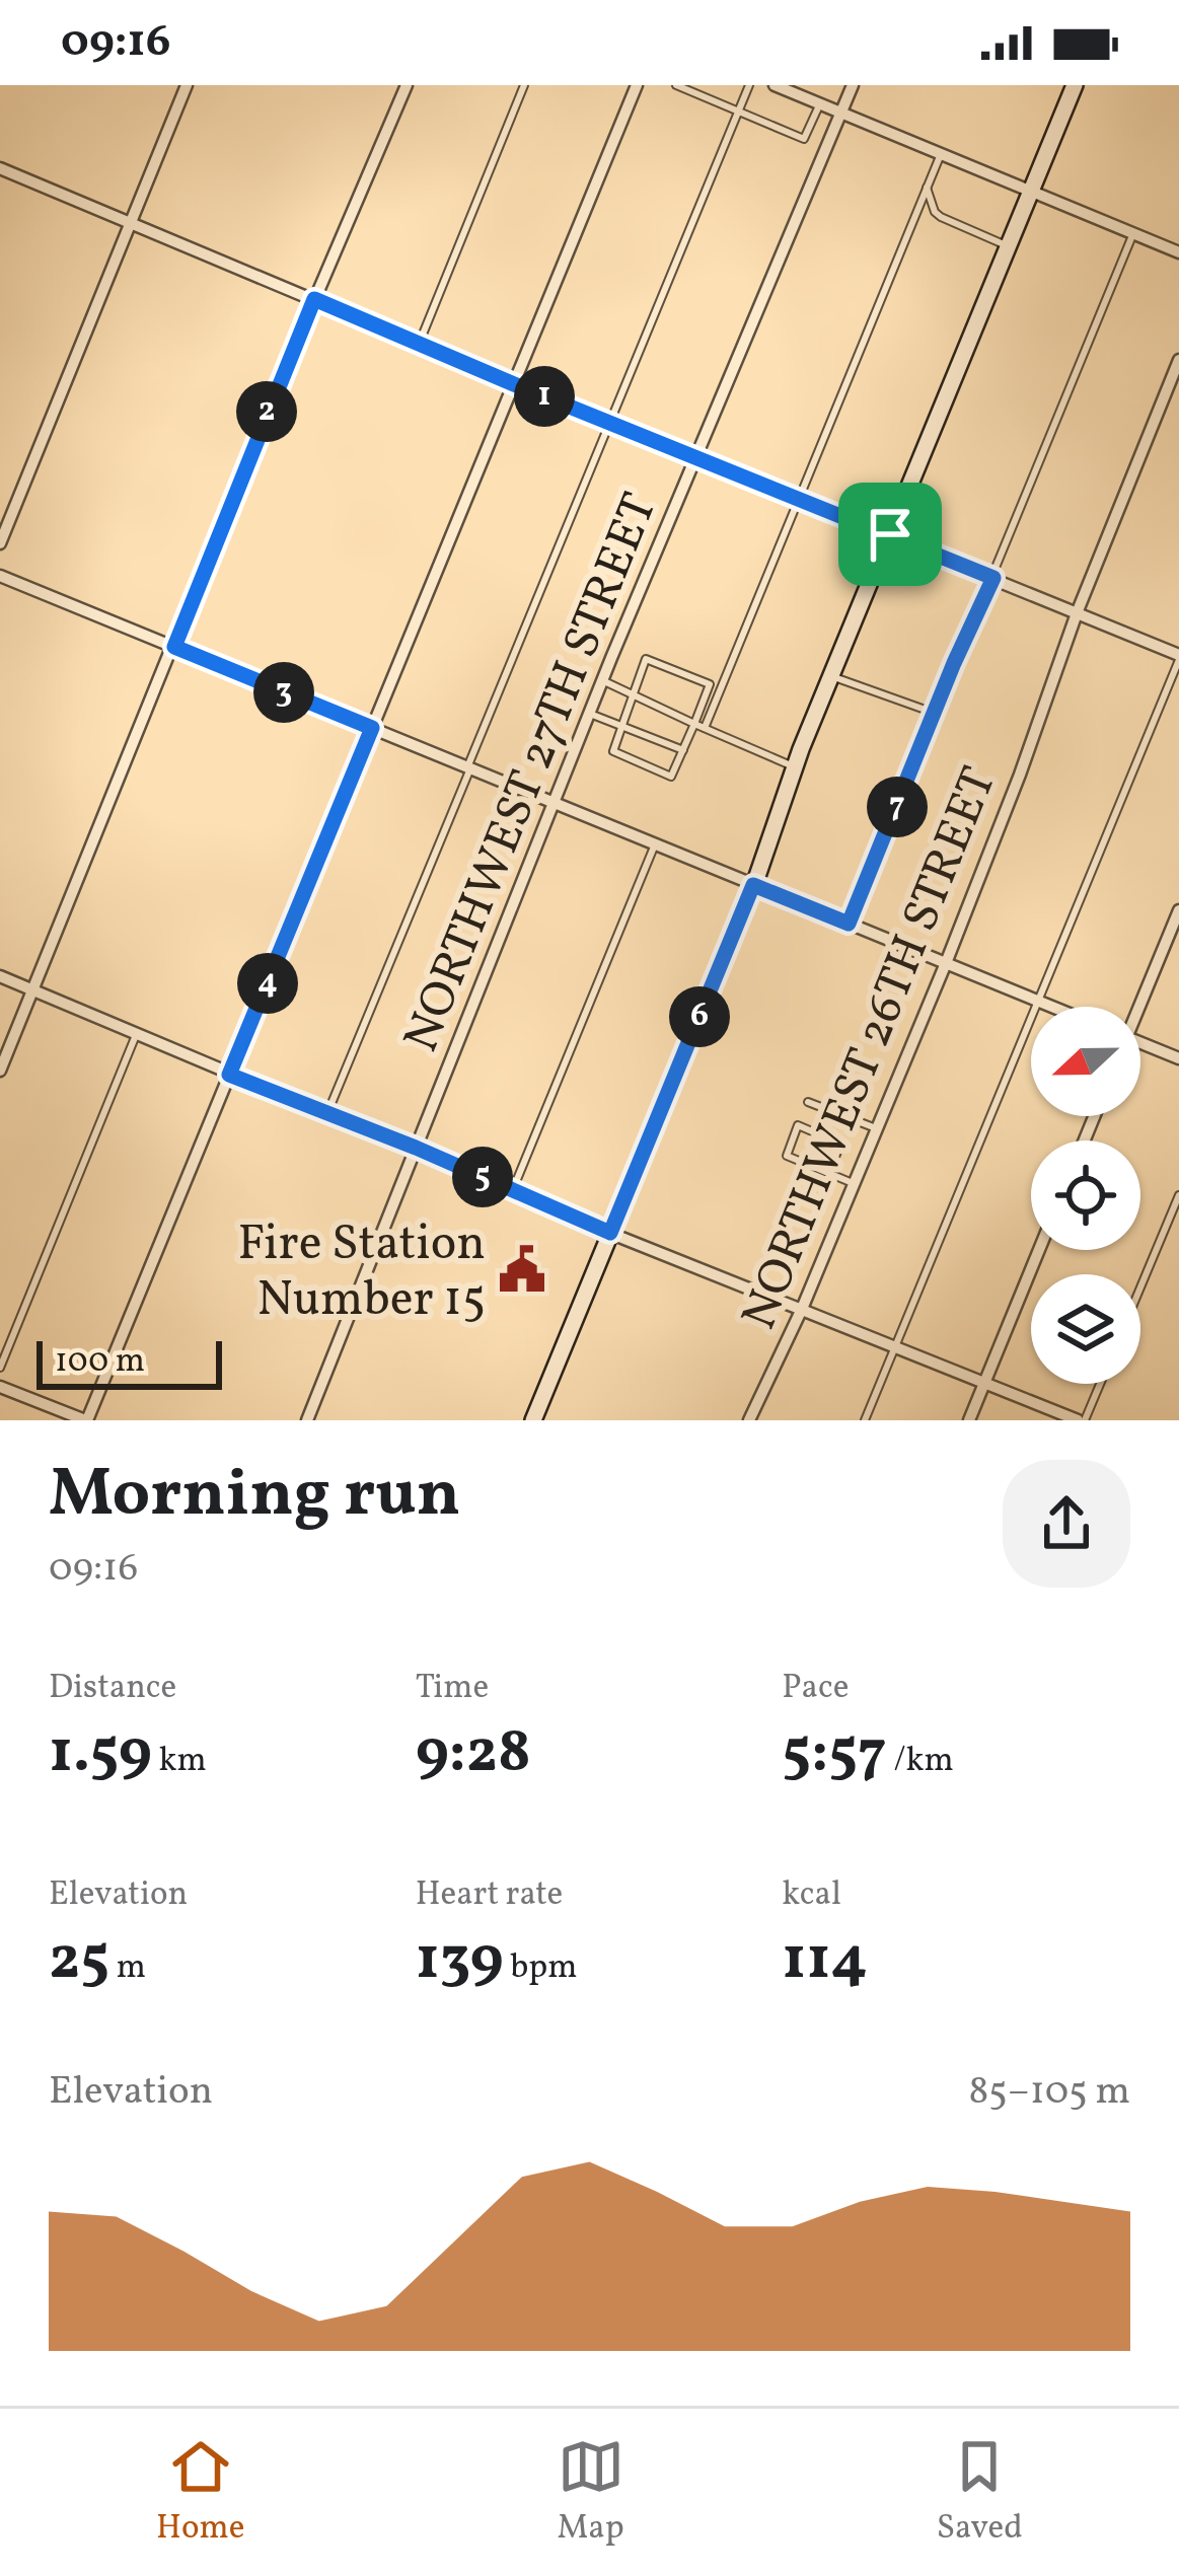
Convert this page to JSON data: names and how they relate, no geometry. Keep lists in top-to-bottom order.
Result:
{
  "streets": {
    "street": ["NORTHWEST 27TH STREET", "NORTHWEST 26TH STREET"]
  },
  "places": {
    "public building": ["Fire Station Number 15"]
  },
  "scale_bar": "100 m",
  "north": "left",
  "page": {
    "status": "09:16",
    "pins": [
      "1",
      "2",
      "3",
      "7",
      "4",
      "6",
      "5"
    ],
    "scale": "100 m",
    "heading": ["Morning run", "09:16"],
    "stats": [
      ["Distance", "1.59 km"],
      ["Time", "9:28"],
      ["Pace", "5:57 /km"],
      ["Elevation", "25 m"],
      ["Heart rate", "139 bpm"],
      ["kcal", "114"]
    ],
    "chart": ["Elevation", "85–105 m"],
    "tabs": ["Home", "Map", "Saved"]
  }
}
